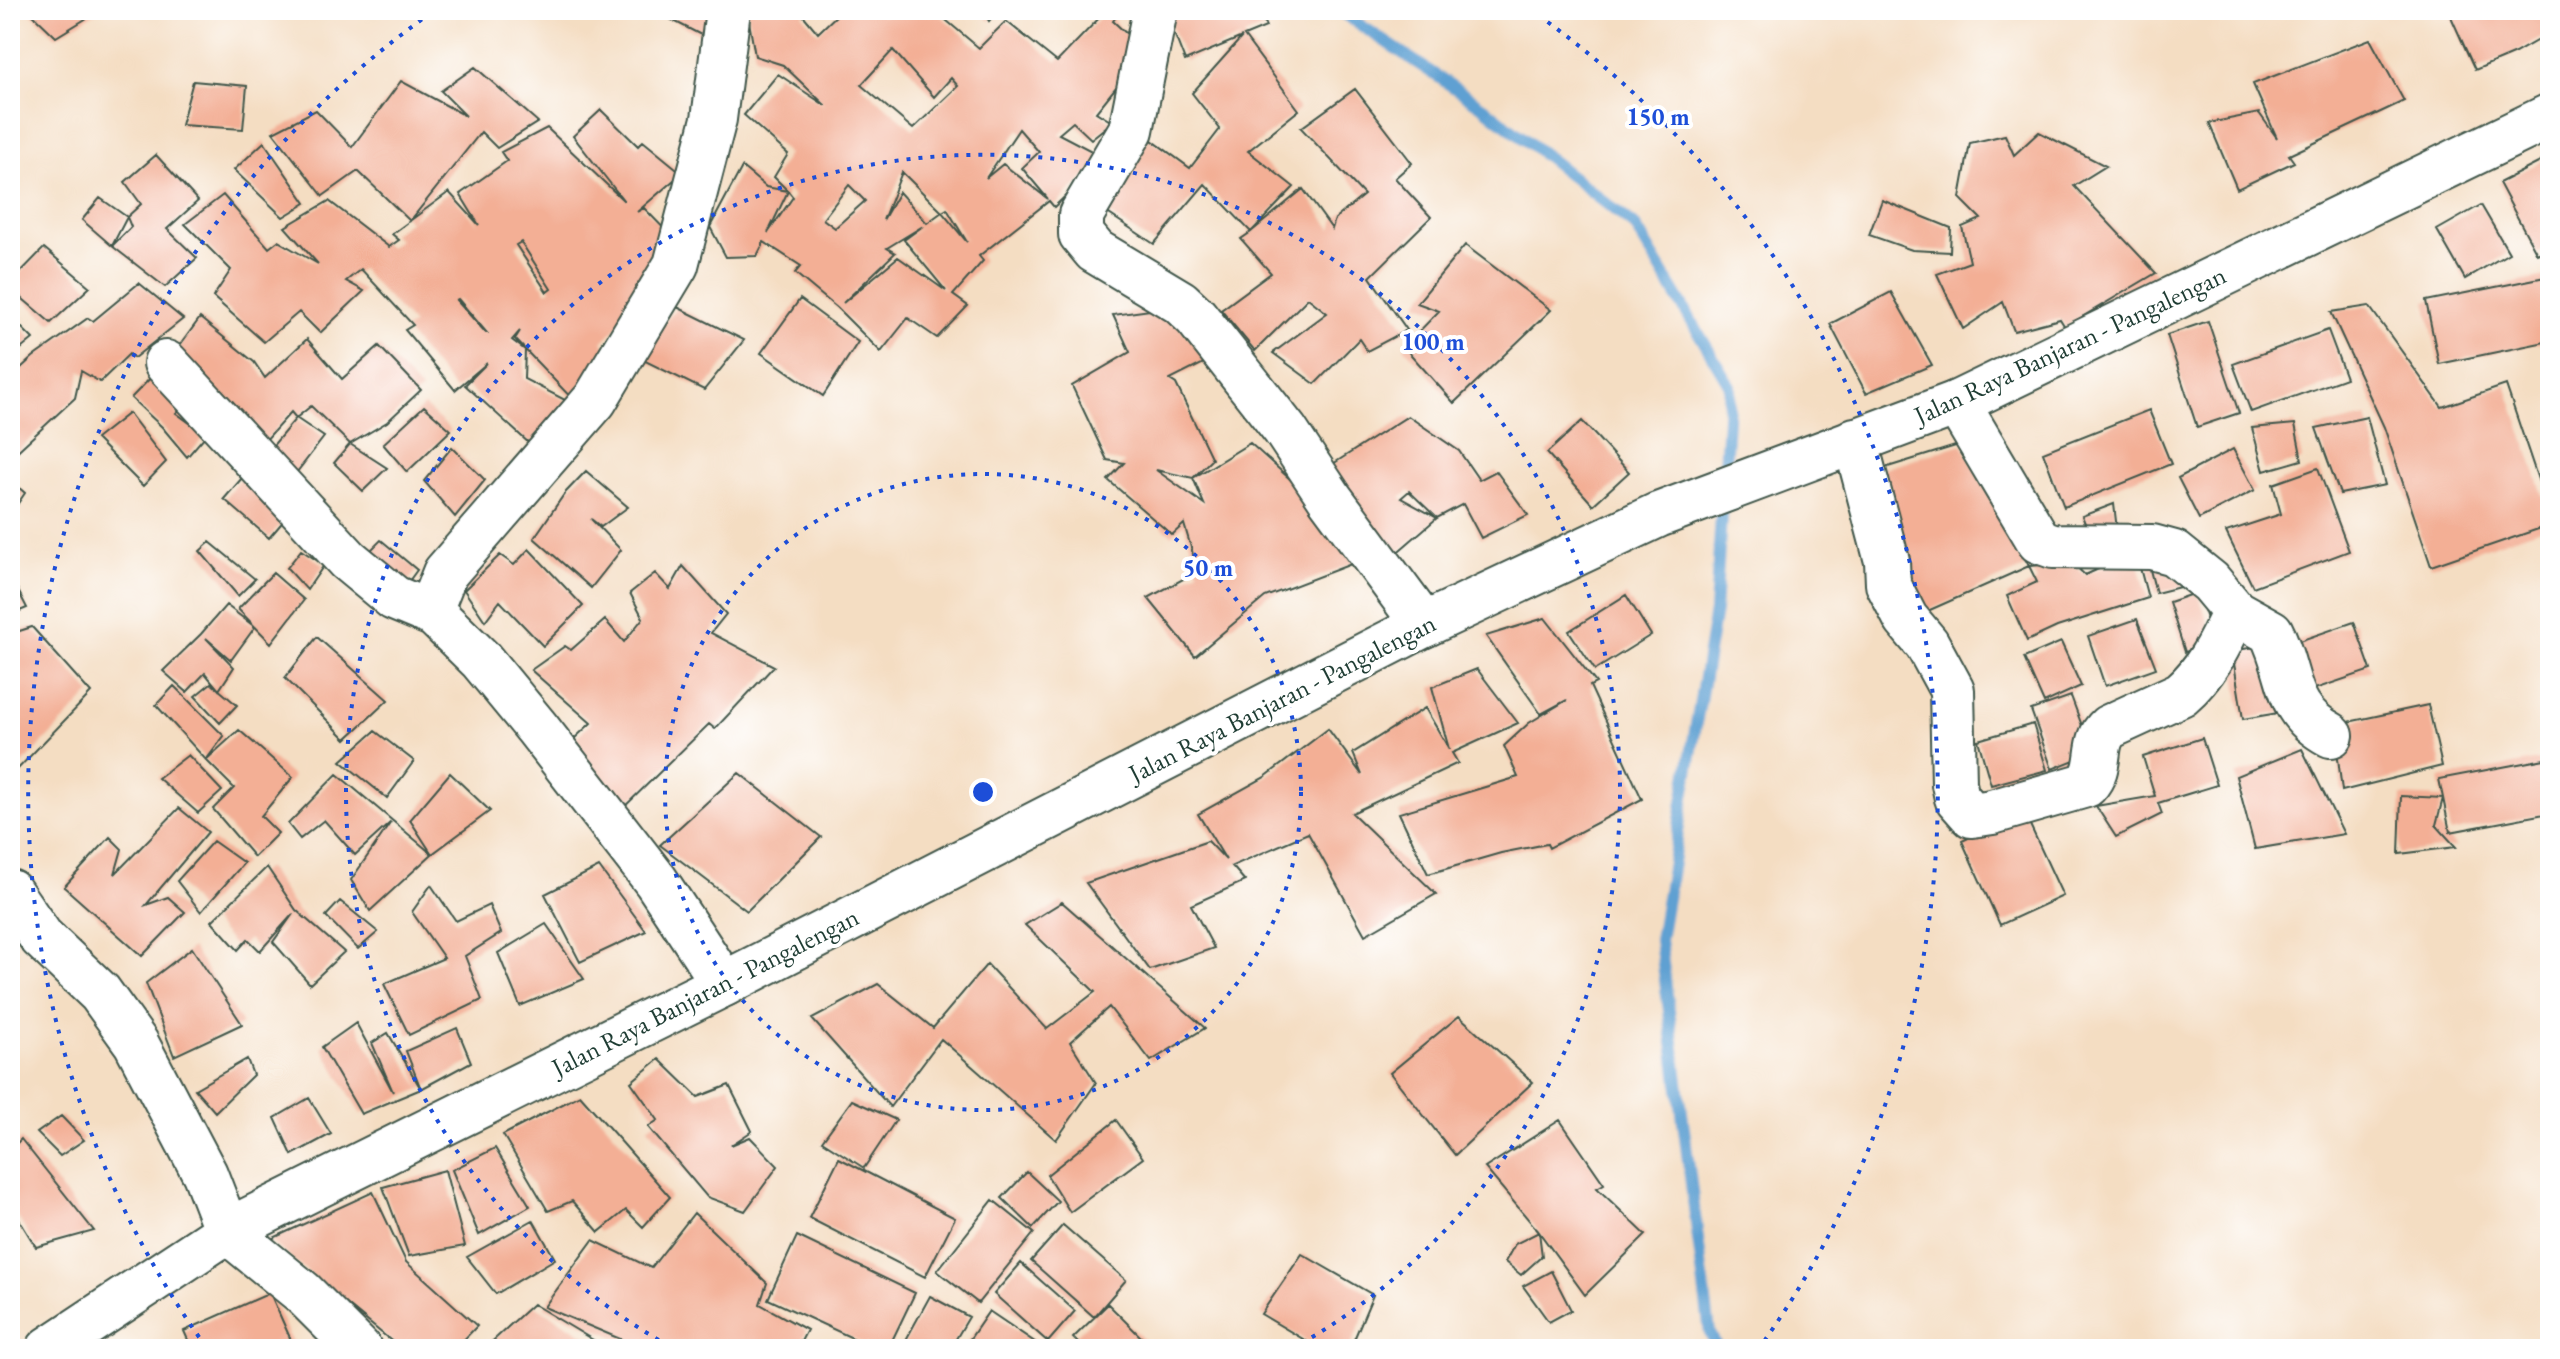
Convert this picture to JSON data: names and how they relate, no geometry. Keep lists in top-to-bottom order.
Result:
{
  "streets": {
    "street": ["Jalan Raya Banjaran - Pangalengan"]
  },
  "rings": ["150 m", "100 m", "50 m"]
}
